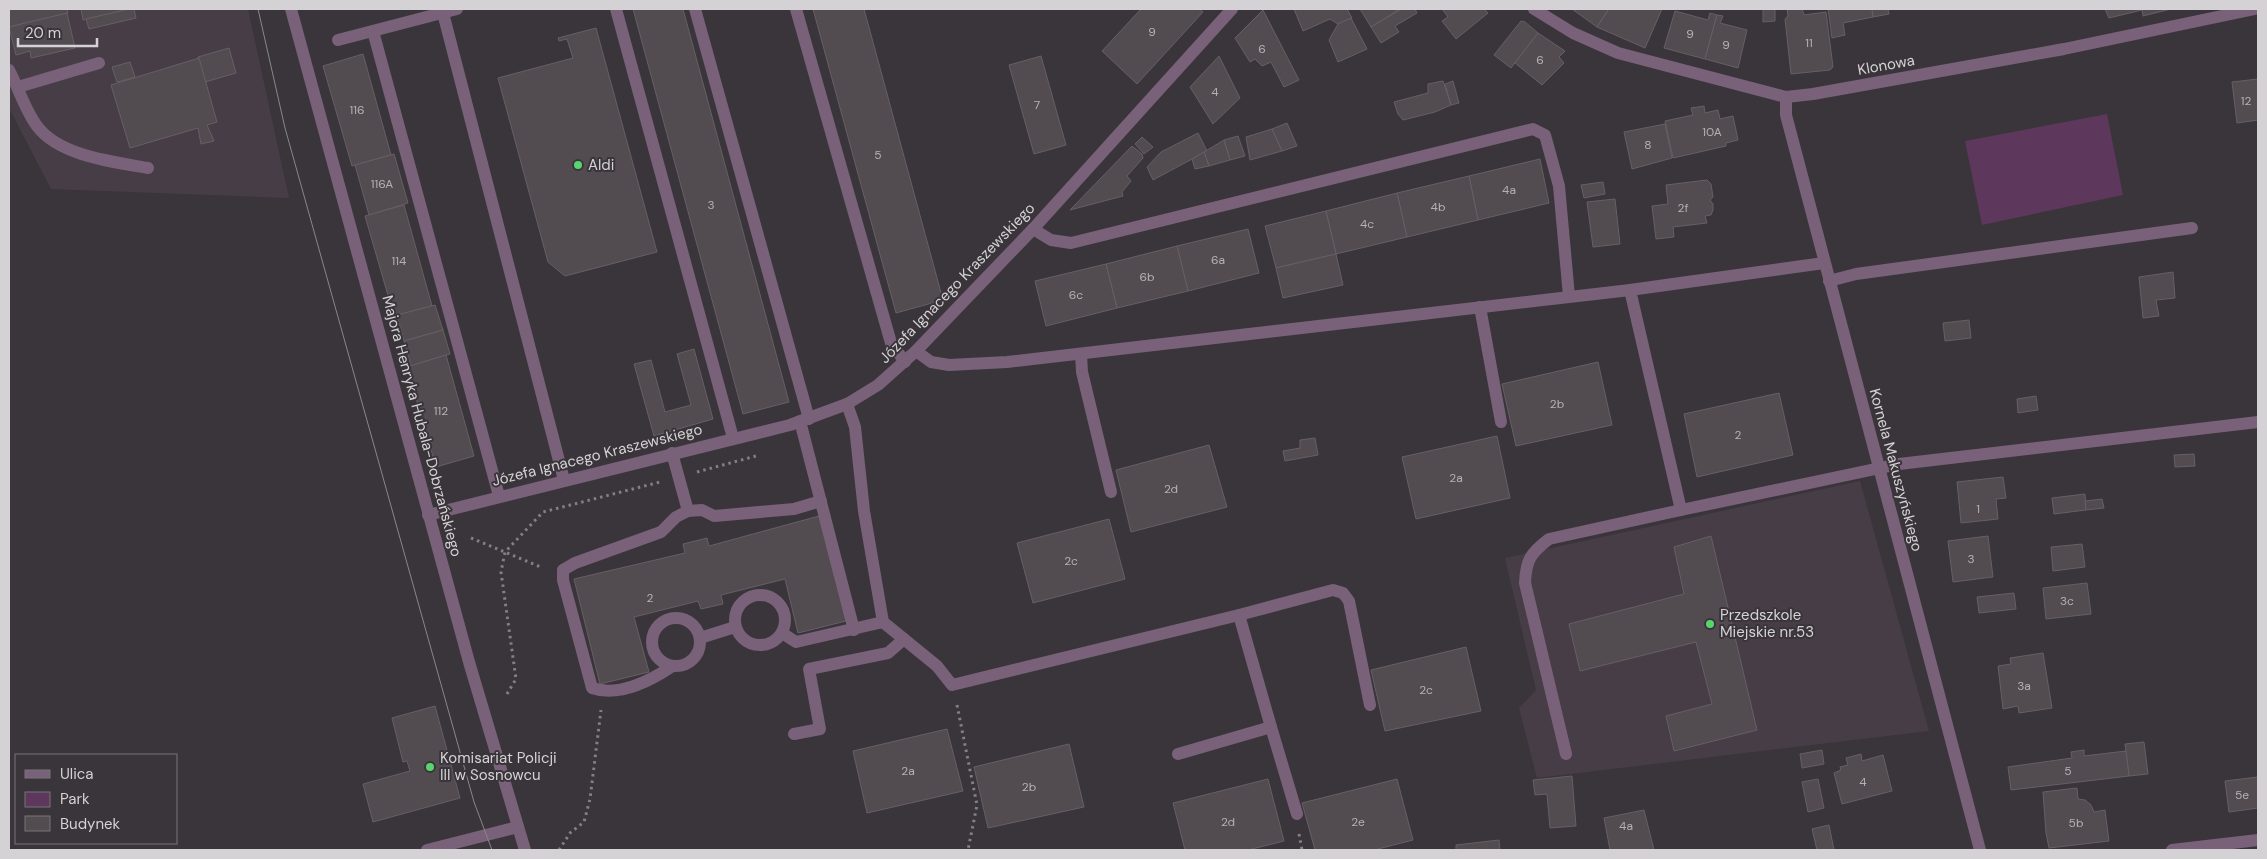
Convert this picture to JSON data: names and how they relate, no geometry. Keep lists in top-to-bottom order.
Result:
{
  "streets": {
    "street": [
      "Klonowa",
      "Józefa Ignacego Kraszewskiego",
      "Majora Henryka Hubala-Dobrzańskiego",
      "Kornela Makuszyńskiego"
    ]
  },
  "crossings": [
    ["Klonowa", "Kornela Makuszyńskiego"],
    ["Józefa Ignacego Kraszewskiego", "Majora Henryka Hubala-Dobrzańskiego"]
  ],
  "places": ["Aldi", "Przedszkole Miejskie nr.53", "Komisariat Policji III w Sosnowcu"],
  "house_numbers": [
    "9",
    "9",
    "11",
    "9",
    "6",
    "6",
    "4",
    "12",
    "7",
    "116",
    "10A",
    "8",
    "5",
    "116A",
    "4a",
    "3",
    "4b",
    "2f",
    "4c",
    "6a",
    "114",
    "6b",
    "6c",
    "2b",
    "112",
    "2",
    "2a",
    "2d",
    "1",
    "3",
    "2c",
    "2",
    "3c",
    "3a",
    "2c",
    "2a",
    "5",
    "4",
    "2b",
    "5e",
    "2d",
    "2e",
    "5b",
    "4a"
  ],
  "legend": ["Ulica", "Park", "Budynek"],
  "scale_bar": "20 m"
}
